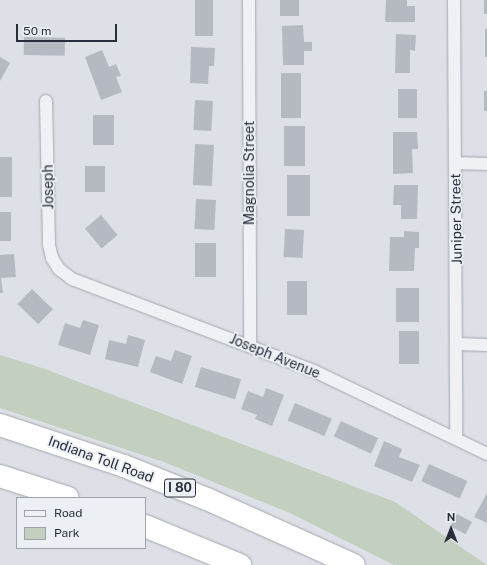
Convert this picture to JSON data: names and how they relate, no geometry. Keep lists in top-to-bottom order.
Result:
{
  "streets": {
    "highway": ["Indiana Toll Road", "I 80"],
    "street": [
      "Magnolia Street",
      "Joseph",
      "Juniper Street",
      "Joseph Avenue"
    ]
  },
  "crossings": [
    ["Magnolia Street", "Joseph Avenue"],
    ["Joseph", "Joseph Avenue"],
    ["Juniper Street", "Joseph Avenue"]
  ],
  "legend": ["Road", "Park"],
  "scale_bar": "50 m",
  "north": "top"
}
